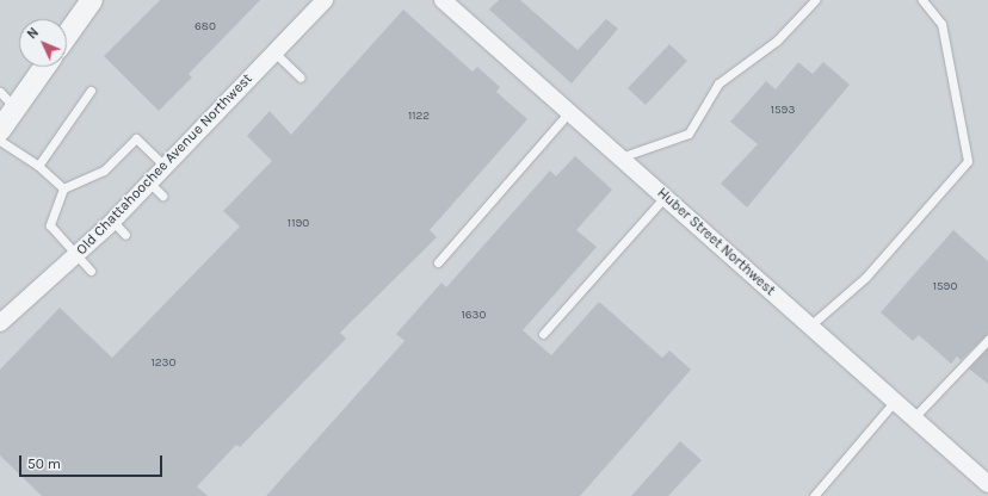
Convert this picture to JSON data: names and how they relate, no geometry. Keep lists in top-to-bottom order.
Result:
{
  "streets": {
    "street": ["Old Chattahoochee Avenue Northwest", "Huber Street Northwest"]
  },
  "house_numbers": [
    "680",
    "1593",
    "1122",
    "1190",
    "1590",
    "1630",
    "1230"
  ],
  "scale_bar": "50 m",
  "north": "top left"
}
